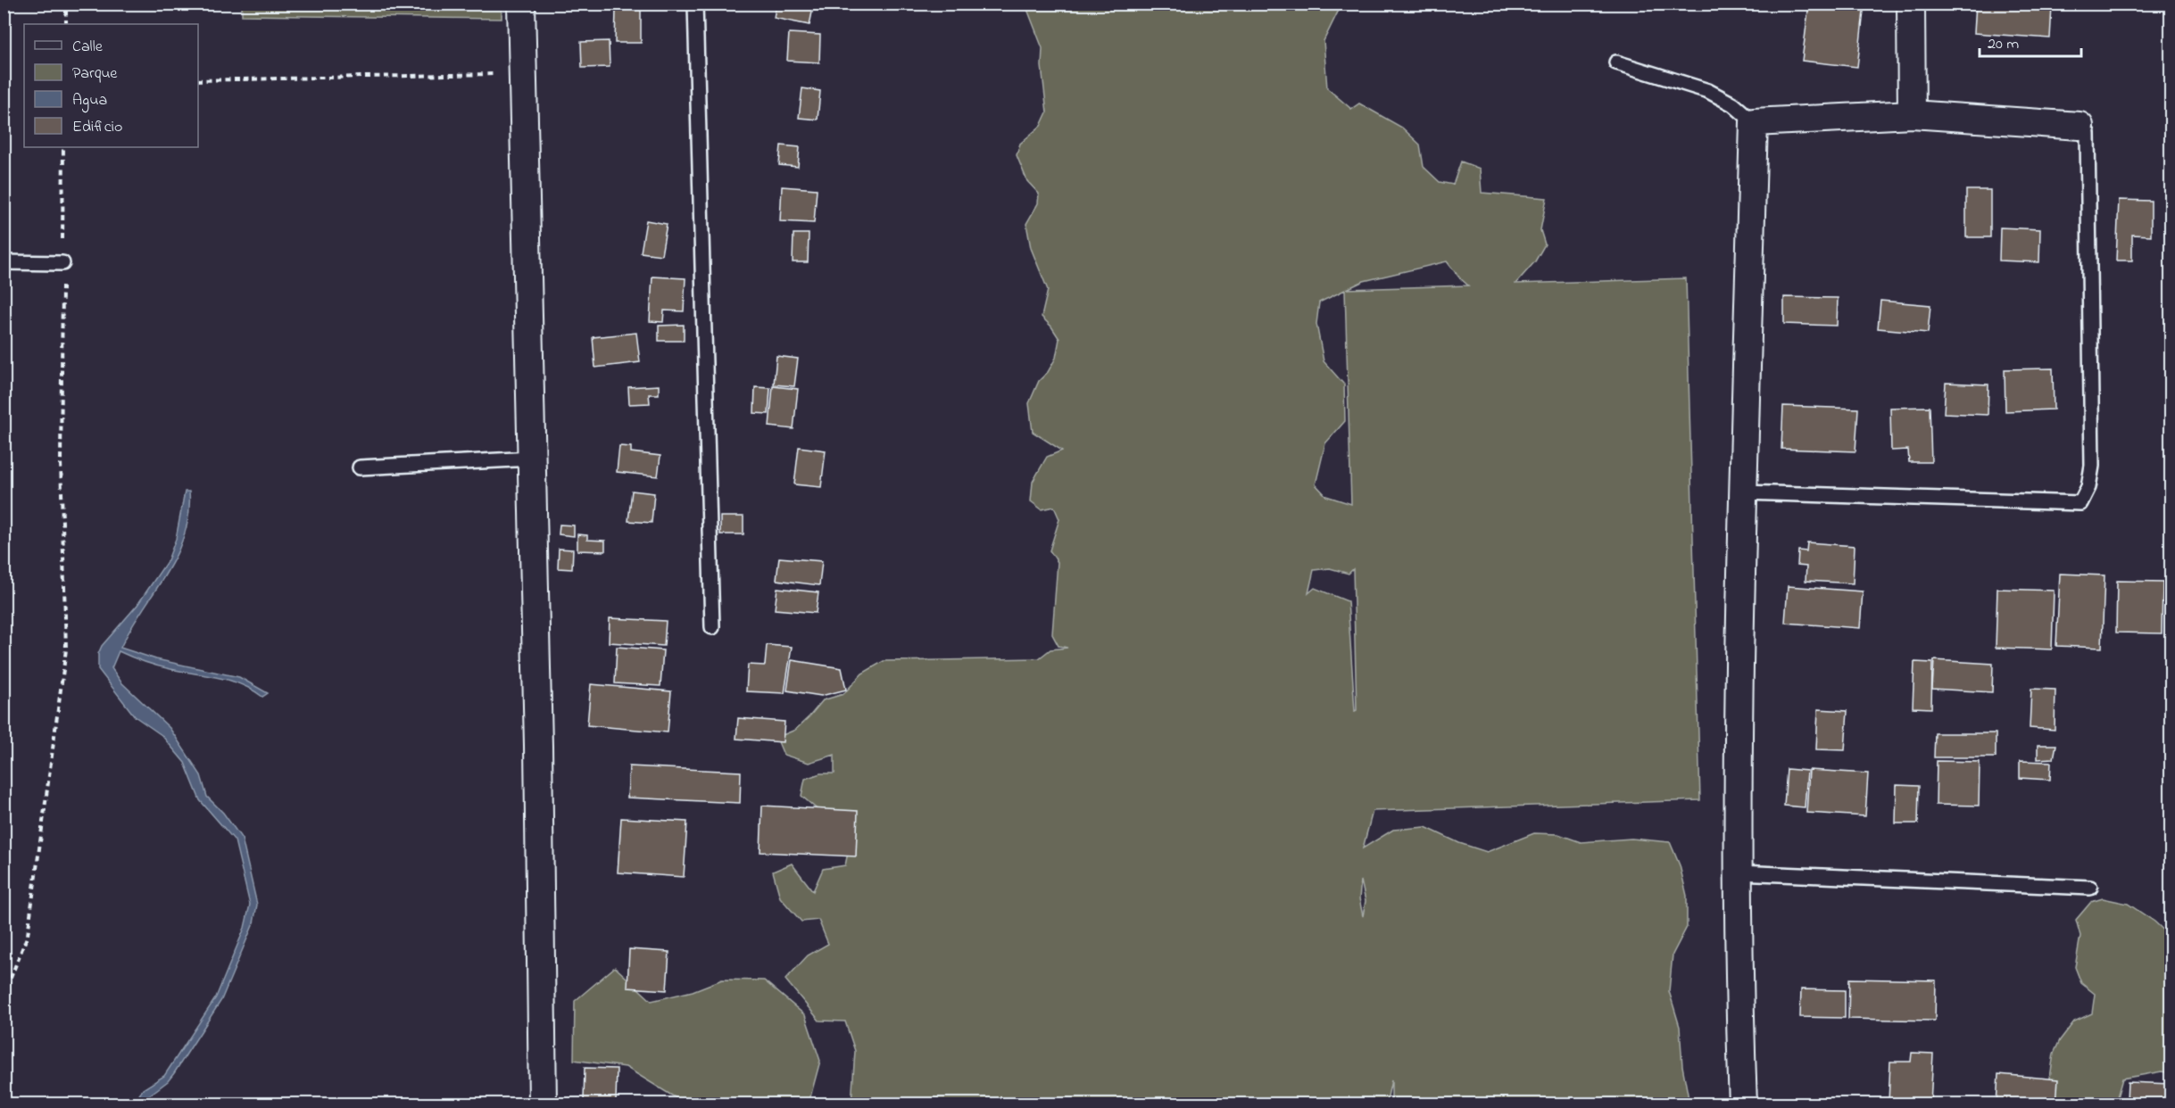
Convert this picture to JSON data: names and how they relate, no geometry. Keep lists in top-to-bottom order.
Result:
{
  "legend": [
    "Calle",
    "Parque",
    "Agua",
    "Edificio"
  ],
  "scale_bar": "20 m"
}
